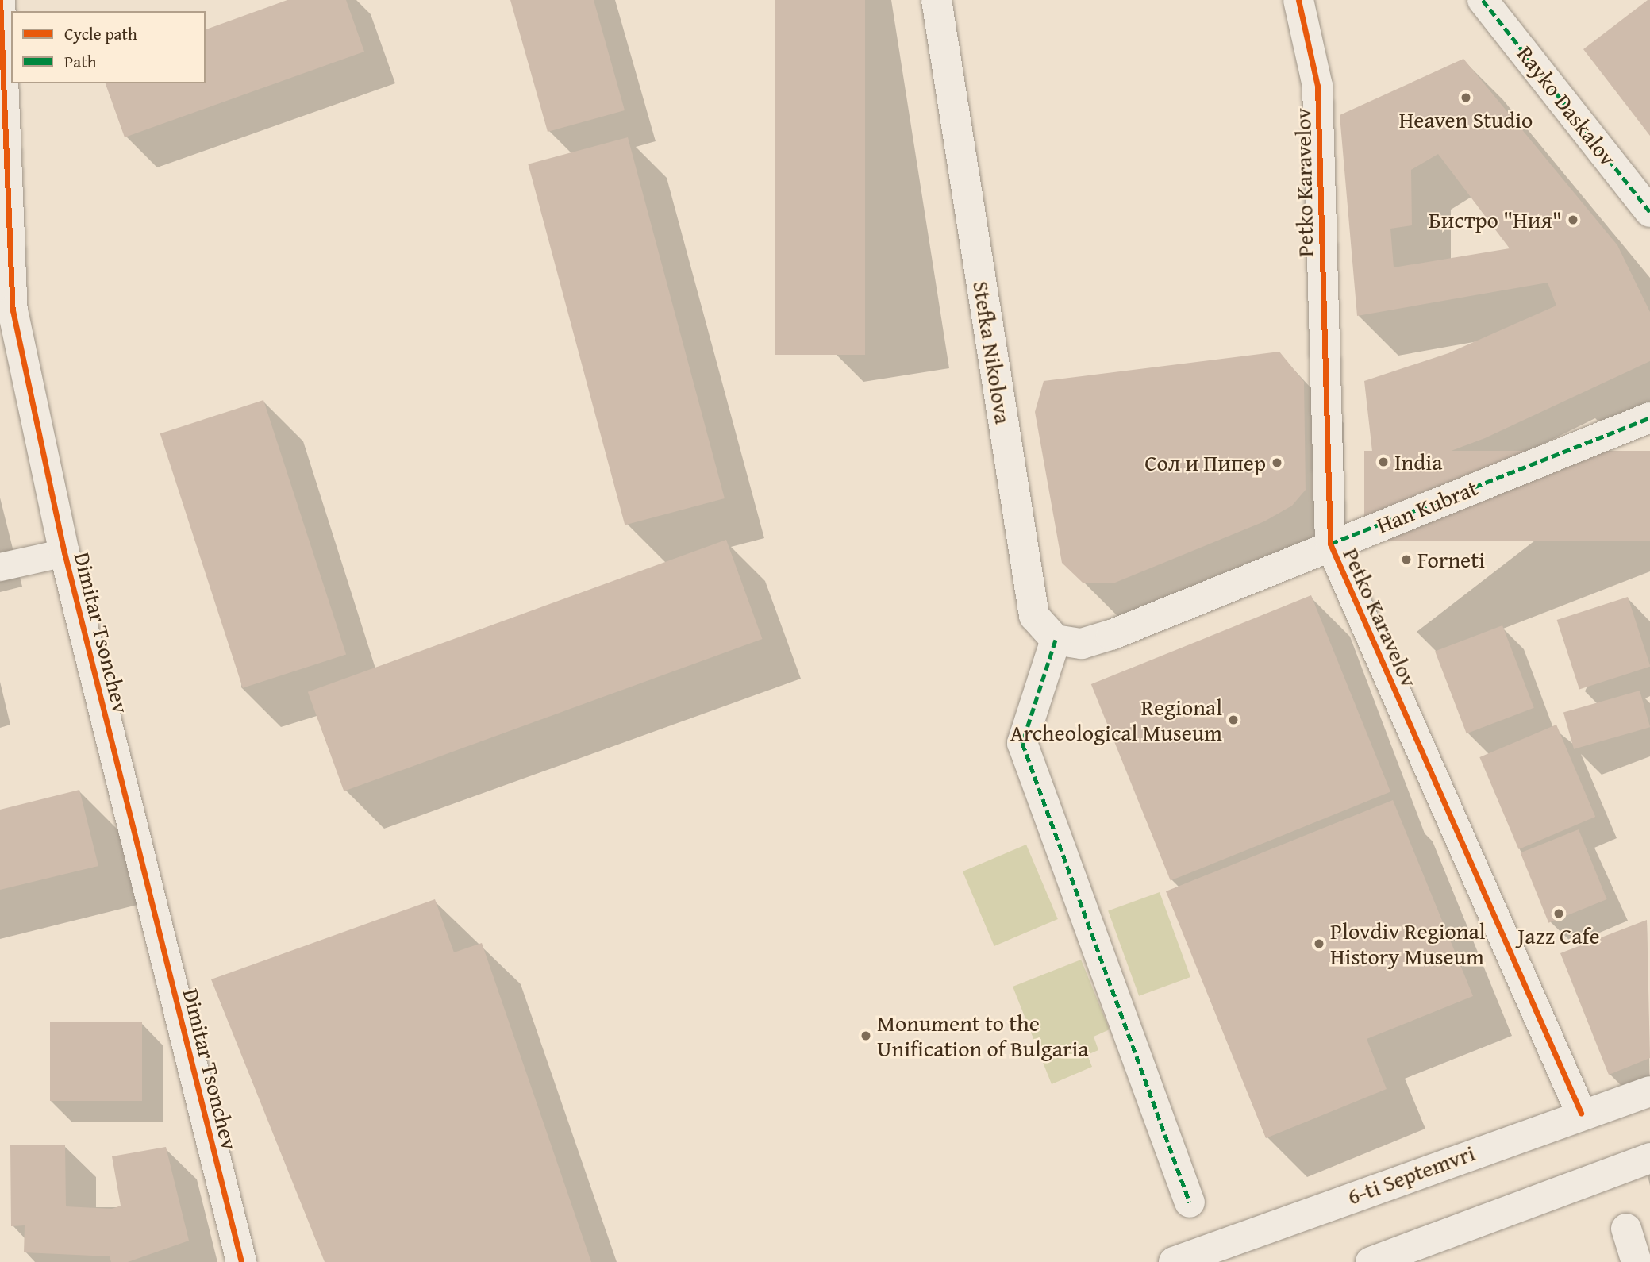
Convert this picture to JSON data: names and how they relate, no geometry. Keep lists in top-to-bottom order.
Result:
{
  "streets": {
    "street": [
      "Rayko Daskalov",
      "Petko Karavelov",
      "Stefka Nikolova",
      "Han Kubrat",
      "Dimitar Tsonchev",
      "6-ti Septemvri"
    ]
  },
  "crossings": [
    ["Petko Karavelov", "Han Kubrat"],
    ["Petko Karavelov", "6-ti Septemvri"],
    ["Stefka Nikolova", "Han Kubrat"]
  ],
  "places": [
    "Heaven Studio",
    "Бистро \"Ния\"",
    "India",
    "Сол и Пипер",
    "Forneti",
    "Regional Archeological Museum",
    "Jazz Cafe",
    "Plovdiv Regional History Museum",
    "Monument to the Unification of Bulgaria"
  ],
  "legend": ["Cycle path", "Path"]
}
